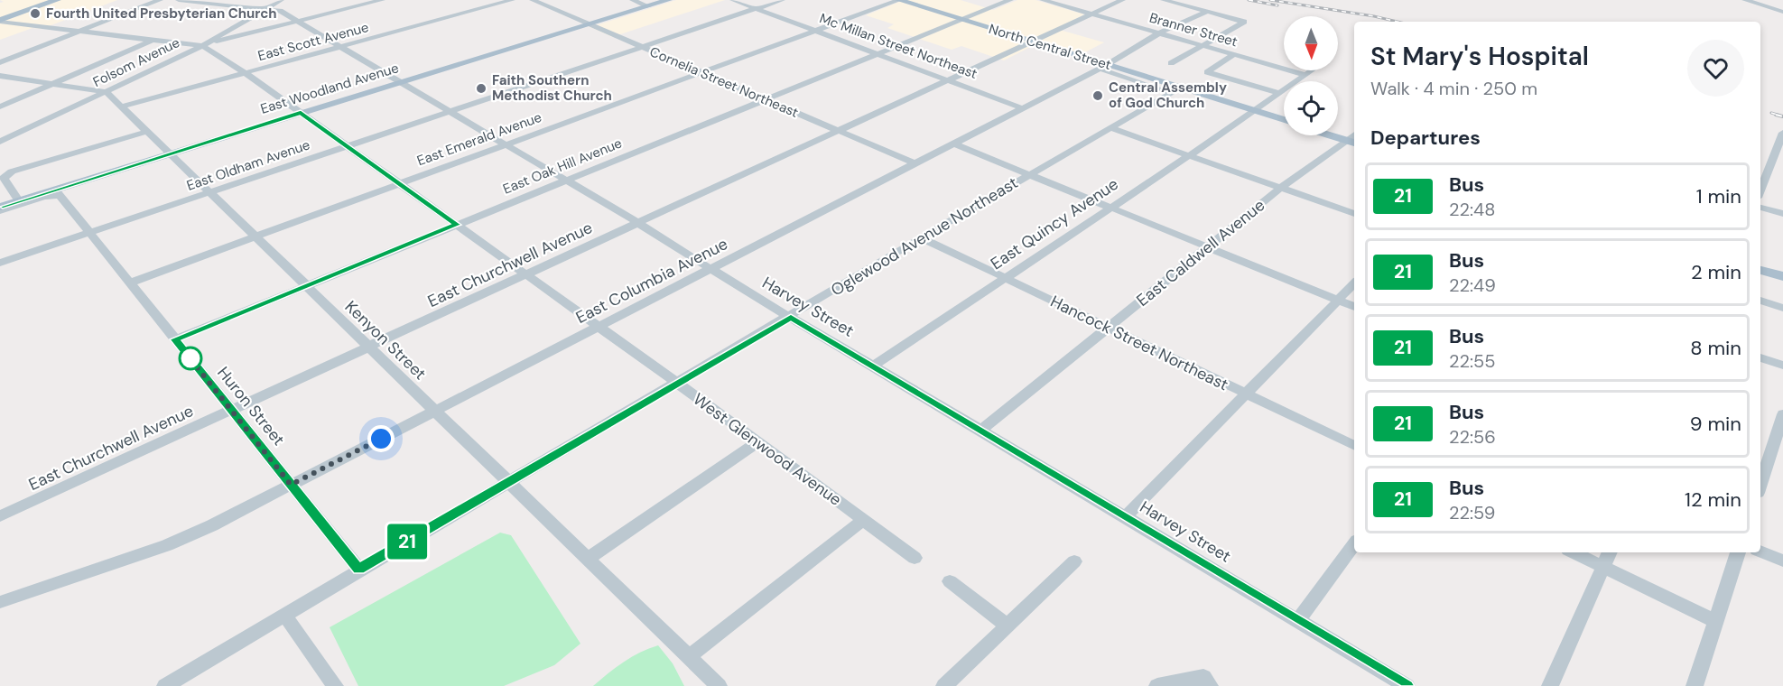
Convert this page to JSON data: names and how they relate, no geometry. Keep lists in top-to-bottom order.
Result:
{
  "streets": {
    "main road": ["North Central Street", "East Woodland Avenue"],
    "street": [
      "Branner Street",
      "East Scott Avenue",
      "Mc Millan Street Northeast",
      "Folsom Avenue",
      "Cornelia Street Northeast",
      "East Emerald Avenue",
      "East Oldham Avenue",
      "East Oak Hill Avenue",
      "East Quincy Avenue",
      "Oglewood Avenue Northeast",
      "East Caldwell Avenue",
      "East Churchwell Avenue",
      "East Columbia Avenue",
      "Harvey Street",
      "Kenyon Street",
      "Hancock Street Northeast",
      "Huron Street",
      "West Glenwood Avenue"
    ]
  },
  "crossings": [
    ["Branner Street", "East Quincy Avenue"],
    ["Branner Street", "East Churchwell Avenue"],
    ["Branner Street", "East Columbia Avenue"],
    ["East Scott Avenue", "Harvey Street"],
    ["East Scott Avenue", "Kenyon Street"],
    ["East Scott Avenue", "West Glenwood Avenue"],
    ["Mc Millan Street Northeast", "East Emerald Avenue"],
    ["Mc Millan Street Northeast", "East Oldham Avenue"],
    ["Mc Millan Street Northeast", "East Oak Hill Avenue"],
    ["Mc Millan Street Northeast", "East Churchwell Avenue"],
    ["Mc Millan Street Northeast", "East Columbia Avenue"],
    ["North Central Street", "East Emerald Avenue"],
    ["North Central Street", "East Oak Hill Avenue"],
    ["North Central Street", "East Quincy Avenue"],
    ["North Central Street", "Oglewood Avenue Northeast"],
    ["North Central Street", "East Churchwell Avenue"],
    ["North Central Street", "East Columbia Avenue"],
    ["Folsom Avenue", "Harvey Street"],
    ["Folsom Avenue", "Kenyon Street"],
    ["Folsom Avenue", "West Glenwood Avenue"],
    ["Cornelia Street Northeast", "East Woodland Avenue"],
    ["Cornelia Street Northeast", "East Emerald Avenue"],
    ["Cornelia Street Northeast", "East Oldham Avenue"],
    ["Cornelia Street Northeast", "East Oak Hill Avenue"],
    ["Cornelia Street Northeast", "East Churchwell Avenue"],
    ["Cornelia Street Northeast", "East Columbia Avenue"],
    ["East Woodland Avenue", "Harvey Street"],
    ["East Woodland Avenue", "Kenyon Street"],
    ["East Woodland Avenue", "Huron Street"],
    ["East Woodland Avenue", "West Glenwood Avenue"],
    ["East Emerald Avenue", "Harvey Street"],
    ["East Emerald Avenue", "Kenyon Street"],
    ["East Emerald Avenue", "Huron Street"],
    ["East Emerald Avenue", "West Glenwood Avenue"],
    ["East Oldham Avenue", "Harvey Street"],
    ["East Oldham Avenue", "Kenyon Street"],
    ["East Oldham Avenue", "Huron Street"],
    ["East Oldham Avenue", "West Glenwood Avenue"],
    ["East Oak Hill Avenue", "Harvey Street"],
    ["East Oak Hill Avenue", "Kenyon Street"],
    ["East Oak Hill Avenue", "Huron Street"],
    ["East Oak Hill Avenue", "West Glenwood Avenue"],
    ["East Quincy Avenue", "Harvey Street"],
    ["East Quincy Avenue", "Hancock Street Northeast"],
    ["Oglewood Avenue Northeast", "East Columbia Avenue"],
    ["Oglewood Avenue Northeast", "Harvey Street"],
    ["Oglewood Avenue Northeast", "Kenyon Street"],
    ["Oglewood Avenue Northeast", "Hancock Street Northeast"],
    ["Oglewood Avenue Northeast", "Huron Street"],
    ["Oglewood Avenue Northeast", "West Glenwood Avenue"],
    ["East Caldwell Avenue", "Harvey Street"],
    ["East Caldwell Avenue", "Hancock Street Northeast"],
    ["East Churchwell Avenue", "Harvey Street"],
    ["East Churchwell Avenue", "Kenyon Street"],
    ["East Churchwell Avenue", "Huron Street"],
    ["East Churchwell Avenue", "West Glenwood Avenue"],
    ["East Columbia Avenue", "Harvey Street"],
    ["East Columbia Avenue", "Kenyon Street"],
    ["East Columbia Avenue", "Huron Street"],
    ["East Columbia Avenue", "West Glenwood Avenue"]
  ],
  "places": ["Fourth United Presbyterian Church", "Faith Southern Methodist Church", "Central Assembly of God Church"],
  "lines": ["bus line 21"],
  "north": "bottom",
  "page": {
    "on_map": "21",
    "heading": [
      ["St Mary's Hospital", "Walk · 4 min · 250 m"],
      "Departures"
    ],
    "list": [
      {
        "mark": "21",
        "name": "Bus",
        "note": "22:48",
        "value": "1 min"
      },
      {
        "mark": "21",
        "name": "Bus",
        "note": "22:49",
        "value": "2 min"
      },
      {
        "mark": "21",
        "name": "Bus",
        "note": "22:55",
        "value": "8 min"
      },
      {
        "mark": "21",
        "name": "Bus",
        "note": "22:56",
        "value": "9 min"
      },
      {
        "mark": "21",
        "name": "Bus",
        "note": "22:59",
        "value": "12 min"
      }
    ]
  }
}
